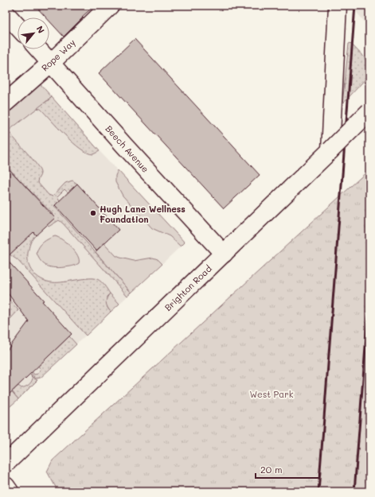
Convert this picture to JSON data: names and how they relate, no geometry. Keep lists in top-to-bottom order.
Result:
{
  "streets": {
    "street": ["Rope Way", "Beech Avenue", "Brighton Road"]
  },
  "crossings": [
    ["Rope Way", "Beech Avenue"],
    ["Beech Avenue", "Brighton Road"]
  ],
  "parks": ["West Park"],
  "places": ["Hugh Lane Wellness Foundation"],
  "scale_bar": "20 m",
  "north": "top right"
}
